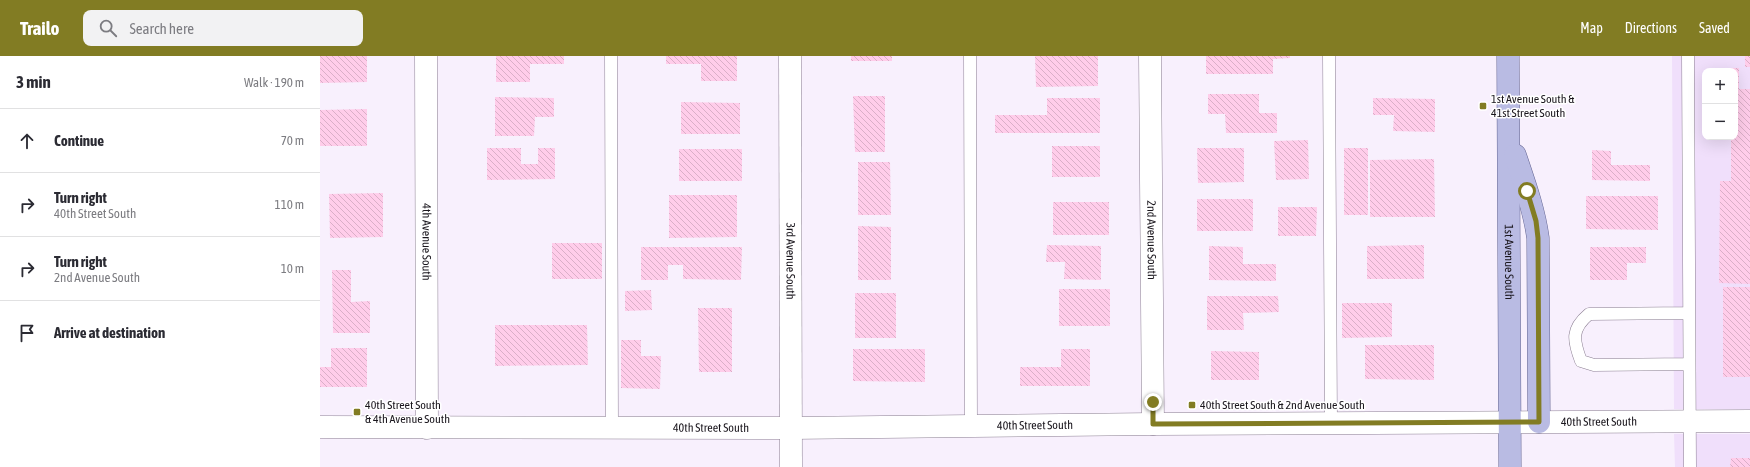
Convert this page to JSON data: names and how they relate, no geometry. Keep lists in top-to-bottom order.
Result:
{
  "streets": {
    "main road": ["1st Avenue South"],
    "street": [
      "2nd Avenue South",
      "4th Avenue South",
      "3rd Avenue South",
      "40th Street South"
    ]
  },
  "crossings": [
    ["2nd Avenue South", "40th Street South"],
    ["4th Avenue South", "40th Street South"],
    ["3rd Avenue South", "40th Street South"],
    ["1st Avenue South", "40th Street South"]
  ],
  "places": {
    "transit": ["1st Avenue South & 41st Street South", "40th Street South & 2nd Avenue South", "40th Street South & 4th Avenue South"]
  },
  "page": {
    "header": "Trailo",
    "search": "Search here",
    "nav": ["Map", "Directions", "Saved"],
    "heading": ["3 min", "Walk · 190 m"],
    "map_buttons": ["+", "−"],
    "list": [
      ["Continue", "70 m"],
      ["Turn right", "40th Street South", "110 m"],
      ["Turn right", "2nd Avenue South", "10 m"],
      "Arrive at destination"
    ]
  }
}
